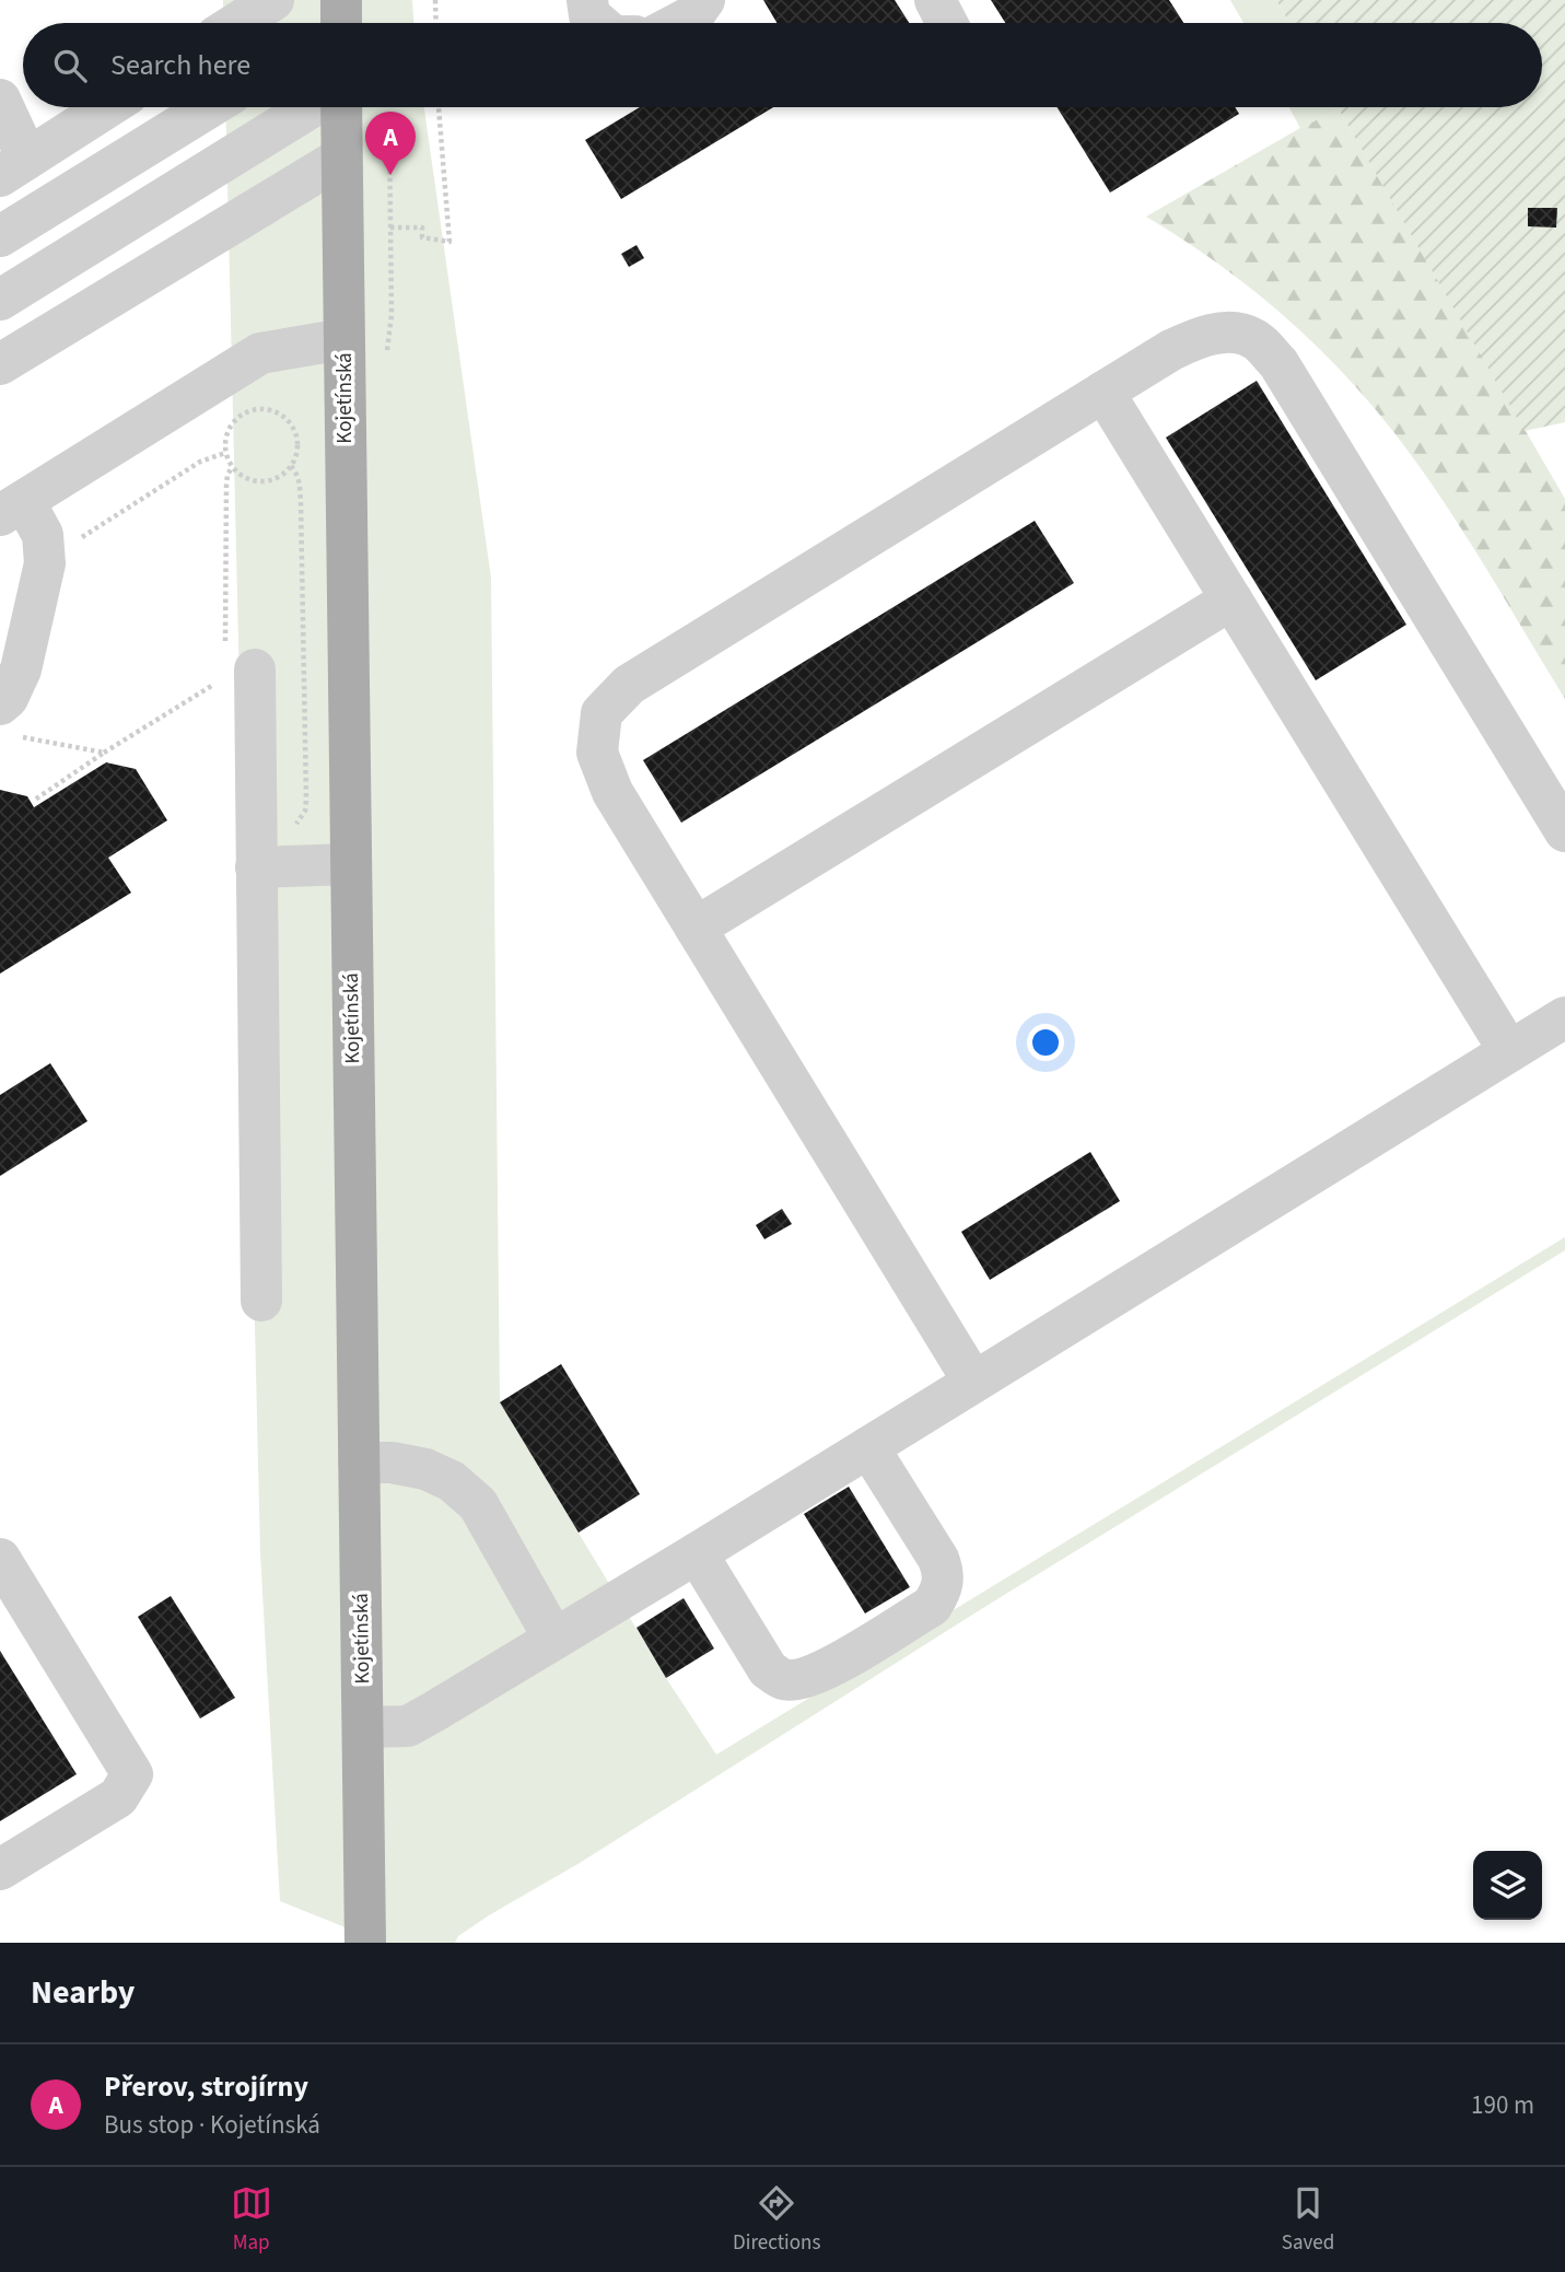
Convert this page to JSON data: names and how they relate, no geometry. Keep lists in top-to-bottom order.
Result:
{
  "streets": {
    "main road": ["Kojetínská"]
  },
  "page": {
    "search": "Search here",
    "pins": "A",
    "heading": "Nearby",
    "list": [
      {
        "mark": "A",
        "name": "Přerov, strojírny",
        "note": "Bus stop · Kojetínská",
        "value": "190 m"
      }
    ],
    "nav": ["Map", "Directions", "Saved"]
  }
}
